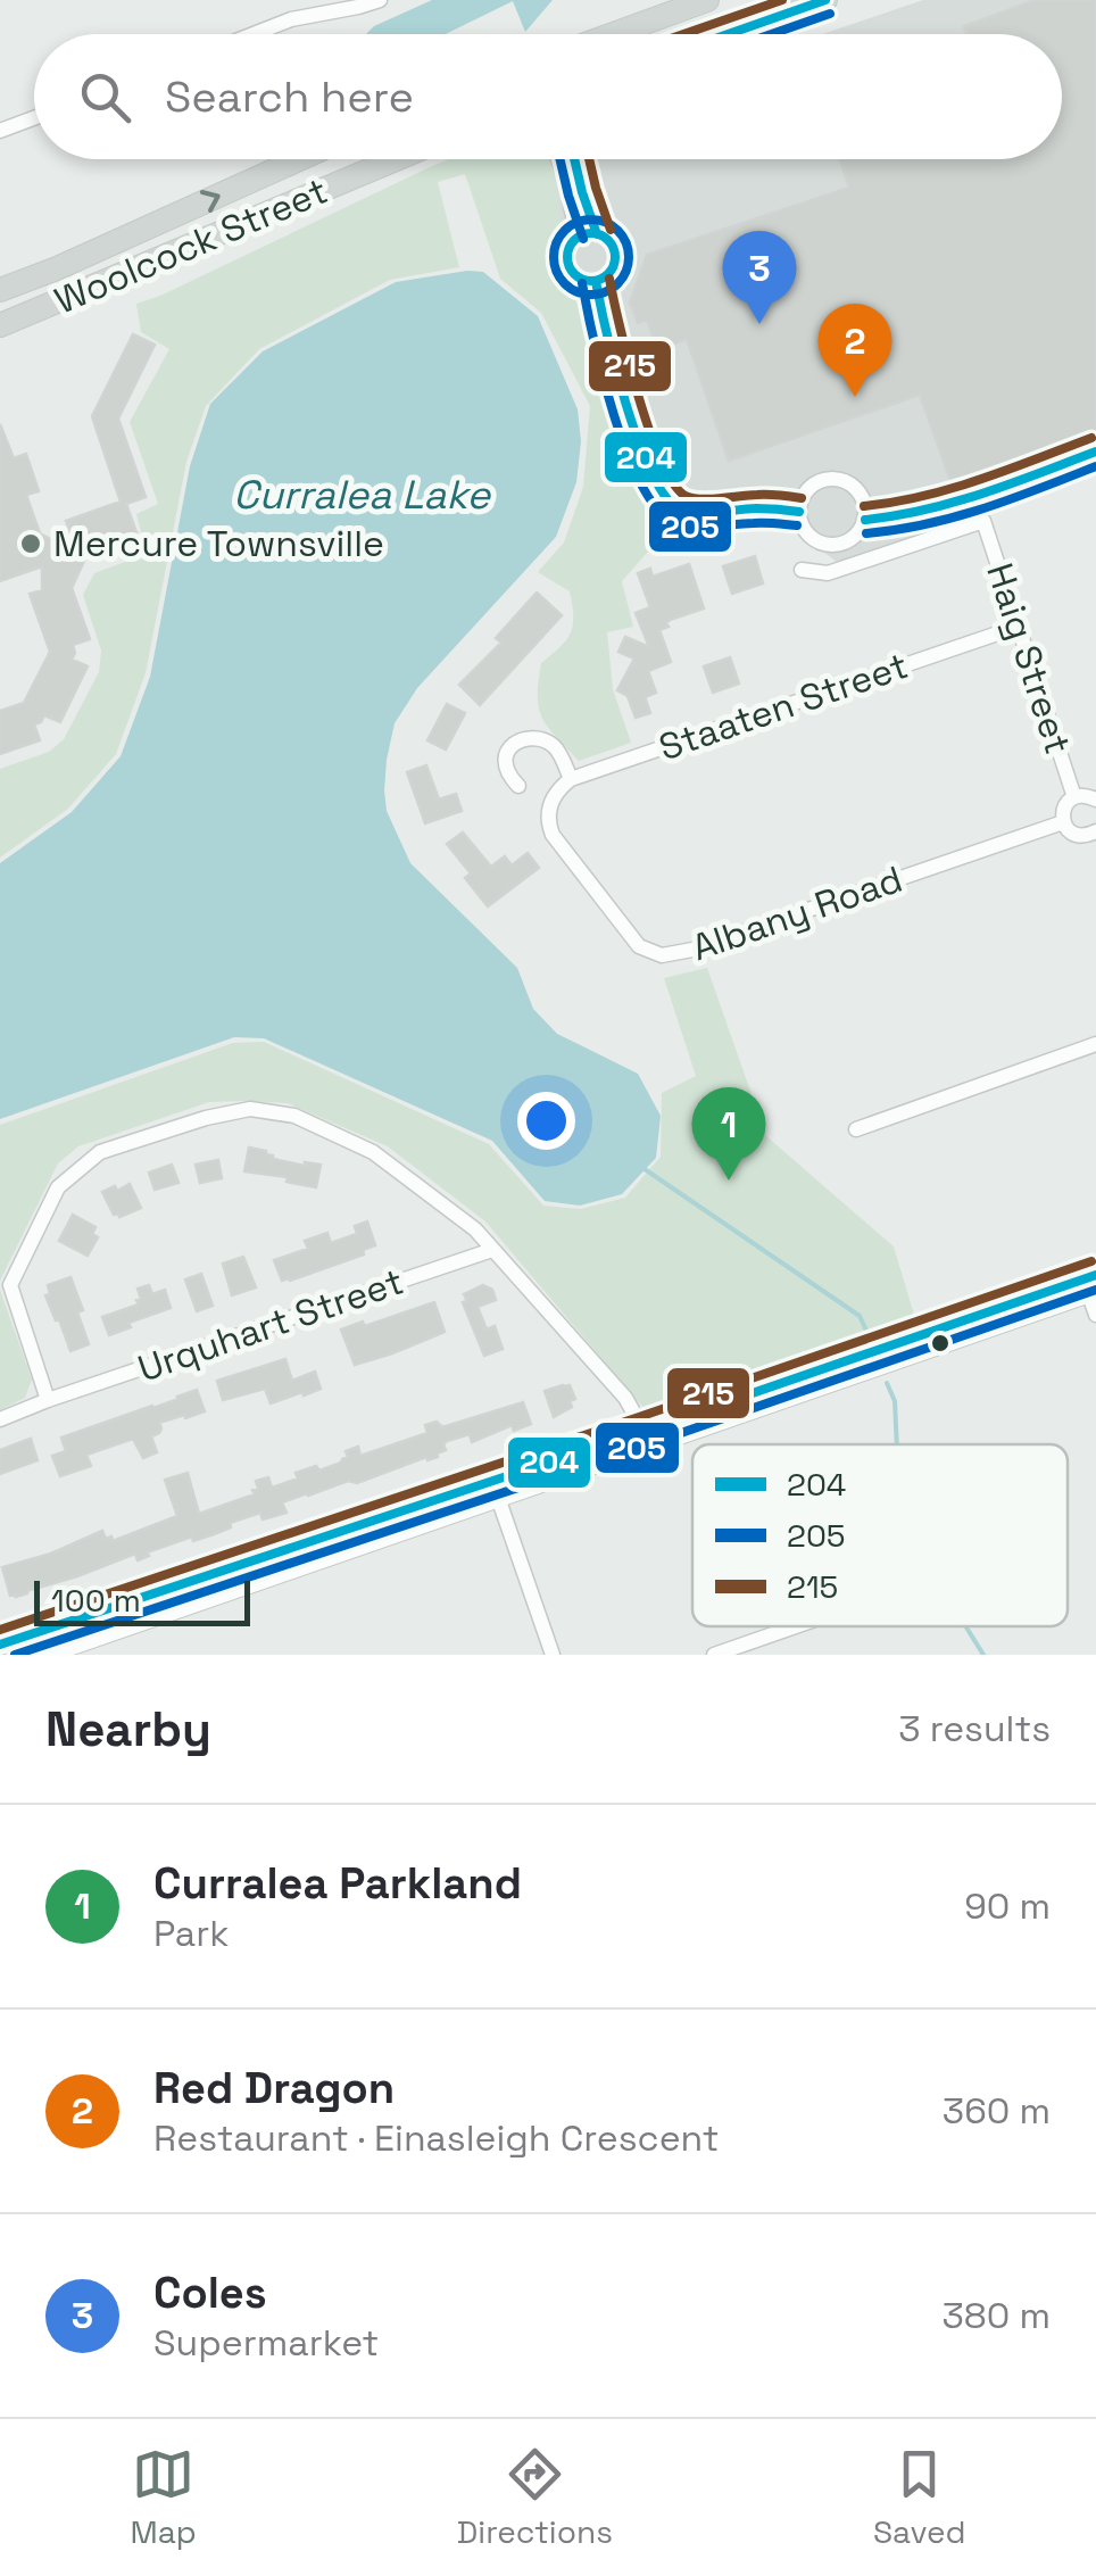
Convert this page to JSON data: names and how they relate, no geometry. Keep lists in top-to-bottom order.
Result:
{
  "streets": {
    "main road": ["Woolcock Street"],
    "street": [
      "Haig Street",
      "Staaten Street",
      "Albany Road",
      "Urquhart Street"
    ]
  },
  "crossings": [
    ["Haig Street", "Staaten Street"],
    ["Staaten Street", "Albany Road"]
  ],
  "water": ["Curralea Lake"],
  "places": ["Mercure Townsville"],
  "lines": ["transit line 204", "transit line 215", "transit line 205"],
  "legend": ["204", "205", "215"],
  "scale_bar": "100 m",
  "page": {
    "search": "Search here",
    "pins": ["3", "2", "1"],
    "scale": "100 m",
    "heading": ["Nearby", "3 results"],
    "list": [
      {
        "mark": "1",
        "name": "Curralea Parkland",
        "note": "Park",
        "value": "90 m"
      },
      {
        "mark": "2",
        "name": "Red Dragon",
        "note": "Restaurant · Einasleigh Crescent",
        "value": "360 m"
      },
      {
        "mark": "3",
        "name": "Coles",
        "note": "Supermarket",
        "value": "380 m"
      }
    ],
    "nav": ["Map", "Directions", "Saved"]
  }
}
